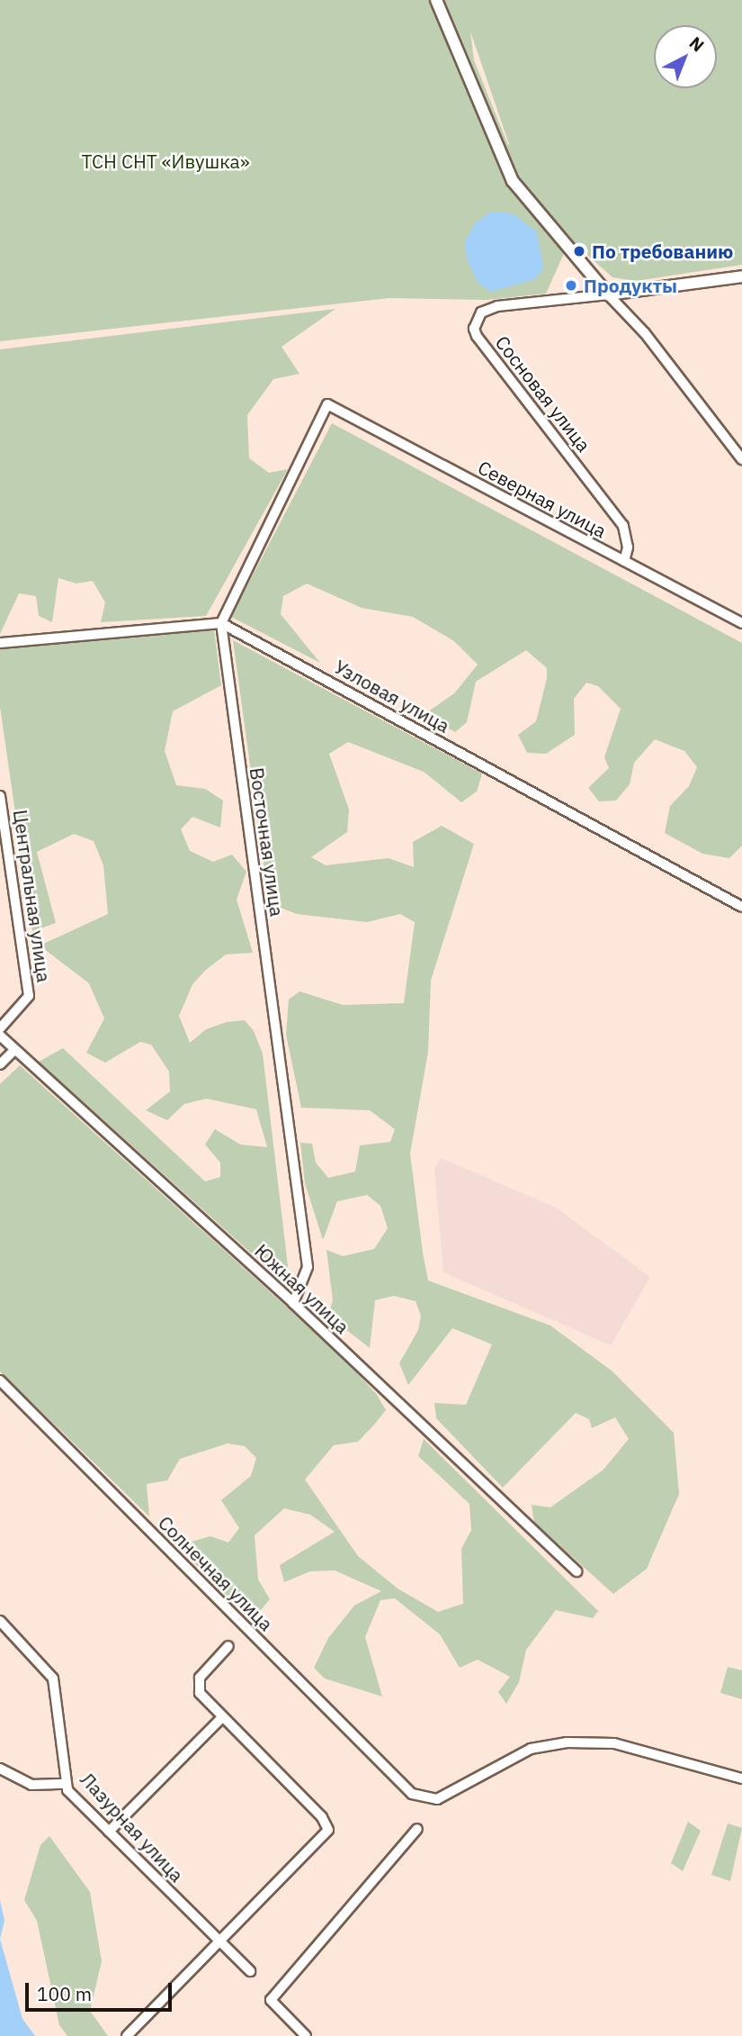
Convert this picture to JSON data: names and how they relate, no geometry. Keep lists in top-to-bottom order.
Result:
{
  "streets": {
    "street": [
      "Сосновая улица",
      "Северная улица",
      "Узловая улица",
      "Восточная улица",
      "Центральная улица",
      "Южная улица",
      "Солнечная улица",
      "Лазурная улица"
    ]
  },
  "crossings": [
    ["Сосновая улица", "Северная улица"],
    ["Северная улица", "Узловая улица"],
    ["Северная улица", "Восточная улица"],
    ["Узловая улица", "Восточная улица"],
    ["Восточная улица", "Южная улица"]
  ],
  "parks": ["ТСН СНТ «Ивушка»"],
  "places": ["По требованию", "Продукты"],
  "scale_bar": "100 m",
  "north": "top right"
}
